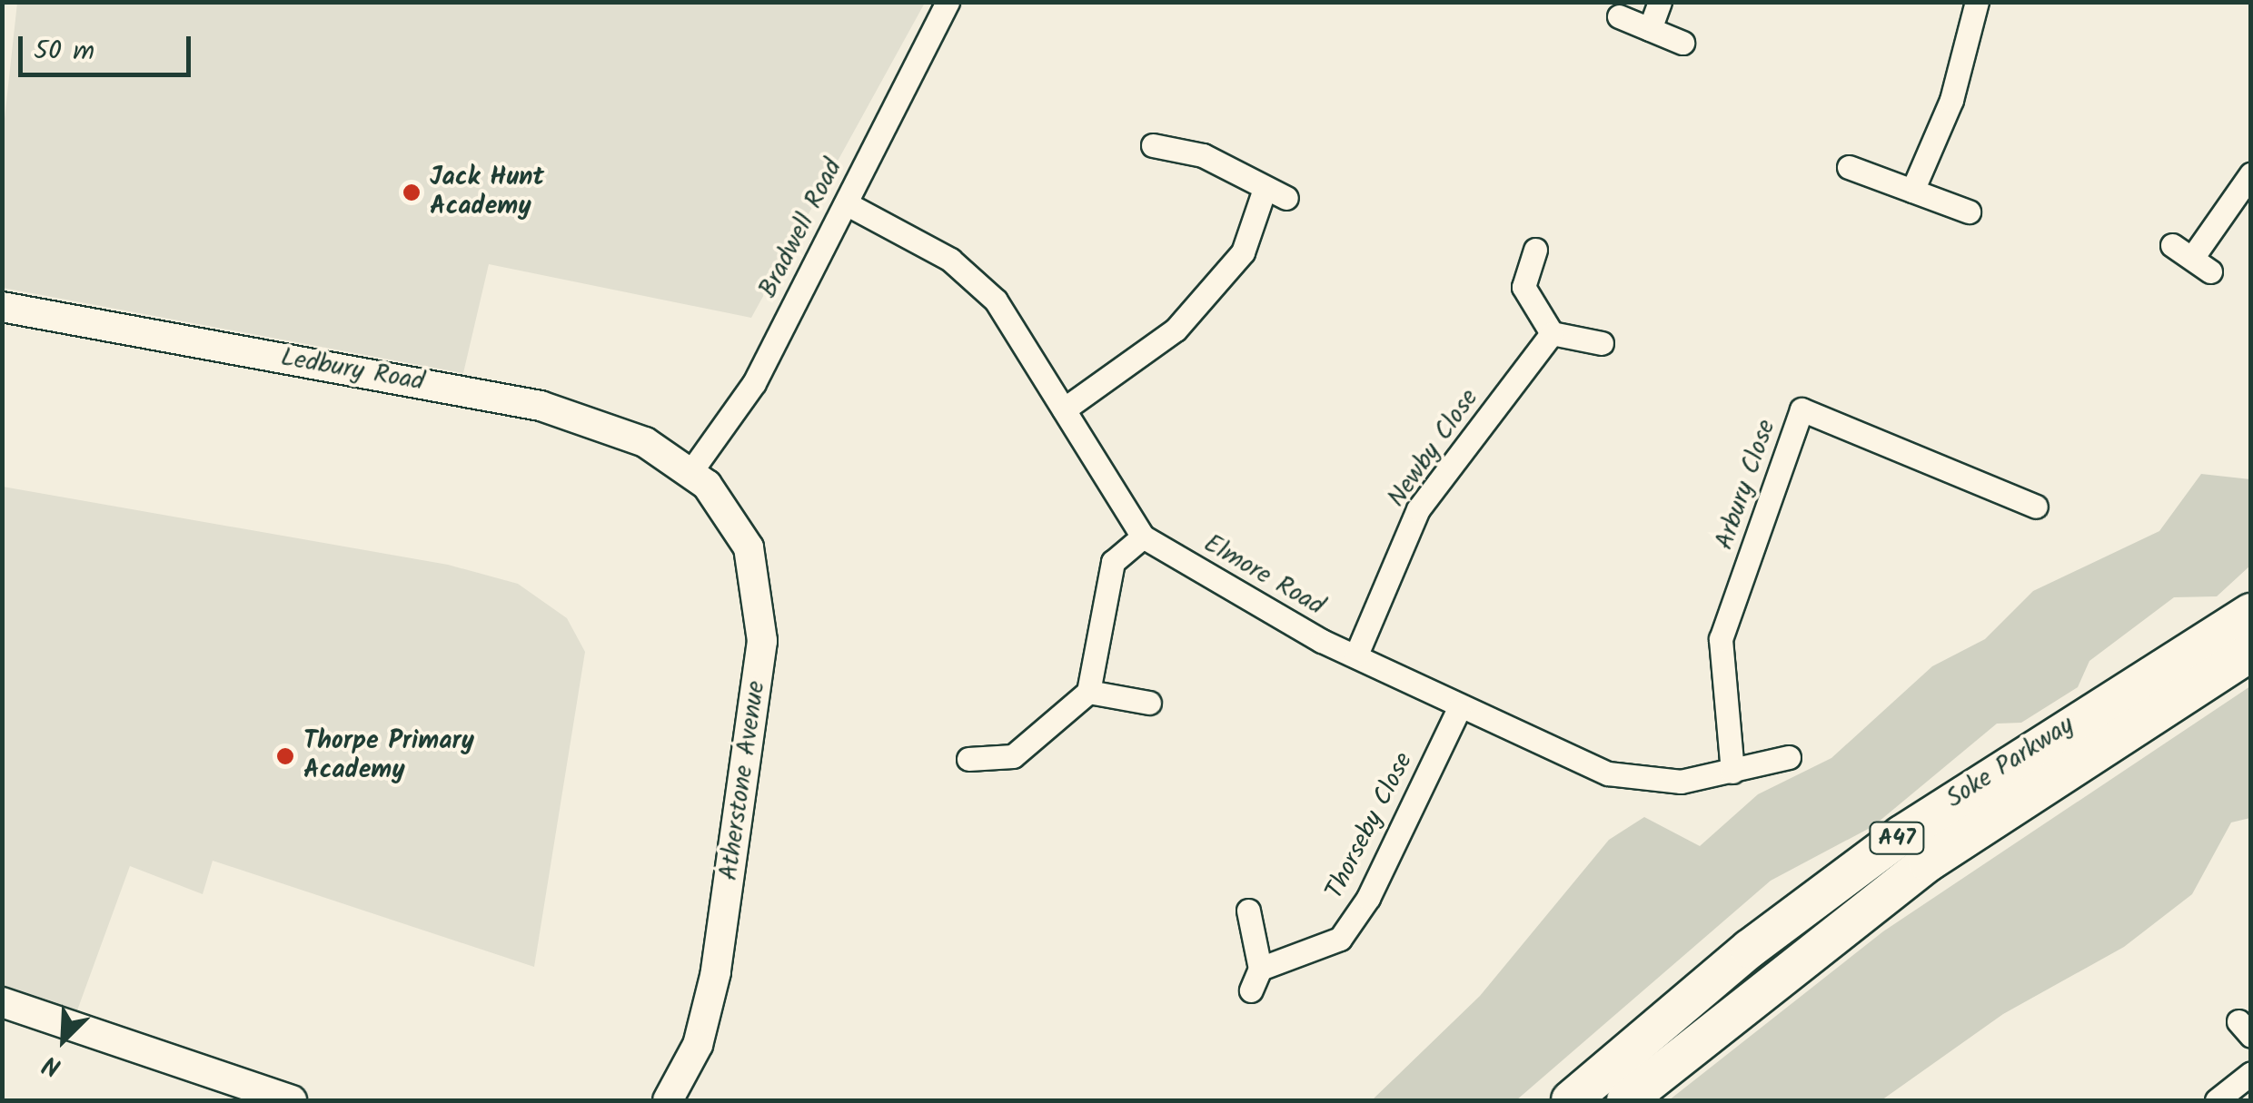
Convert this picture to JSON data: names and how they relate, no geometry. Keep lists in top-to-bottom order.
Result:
{
  "streets": {
    "highway": ["Soke Parkway", "A47"],
    "street": [
      "Bradwell Road",
      "Ledbury Road",
      "Newby Close",
      "Arbury Close",
      "Elmore Road",
      "Atherstone Avenue",
      "Thorseby Close"
    ]
  },
  "crossings": [
    ["Bradwell Road", "Ledbury Road"],
    ["Bradwell Road", "Elmore Road"],
    ["Bradwell Road", "Atherstone Avenue"],
    ["Ledbury Road", "Atherstone Avenue"],
    ["Newby Close", "Elmore Road"],
    ["Arbury Close", "Elmore Road"],
    ["Elmore Road", "Thorseby Close"]
  ],
  "places": ["Jack Hunt Academy", "Thorpe Primary Academy"],
  "scale_bar": "50 m",
  "north": "bottom left"
}
